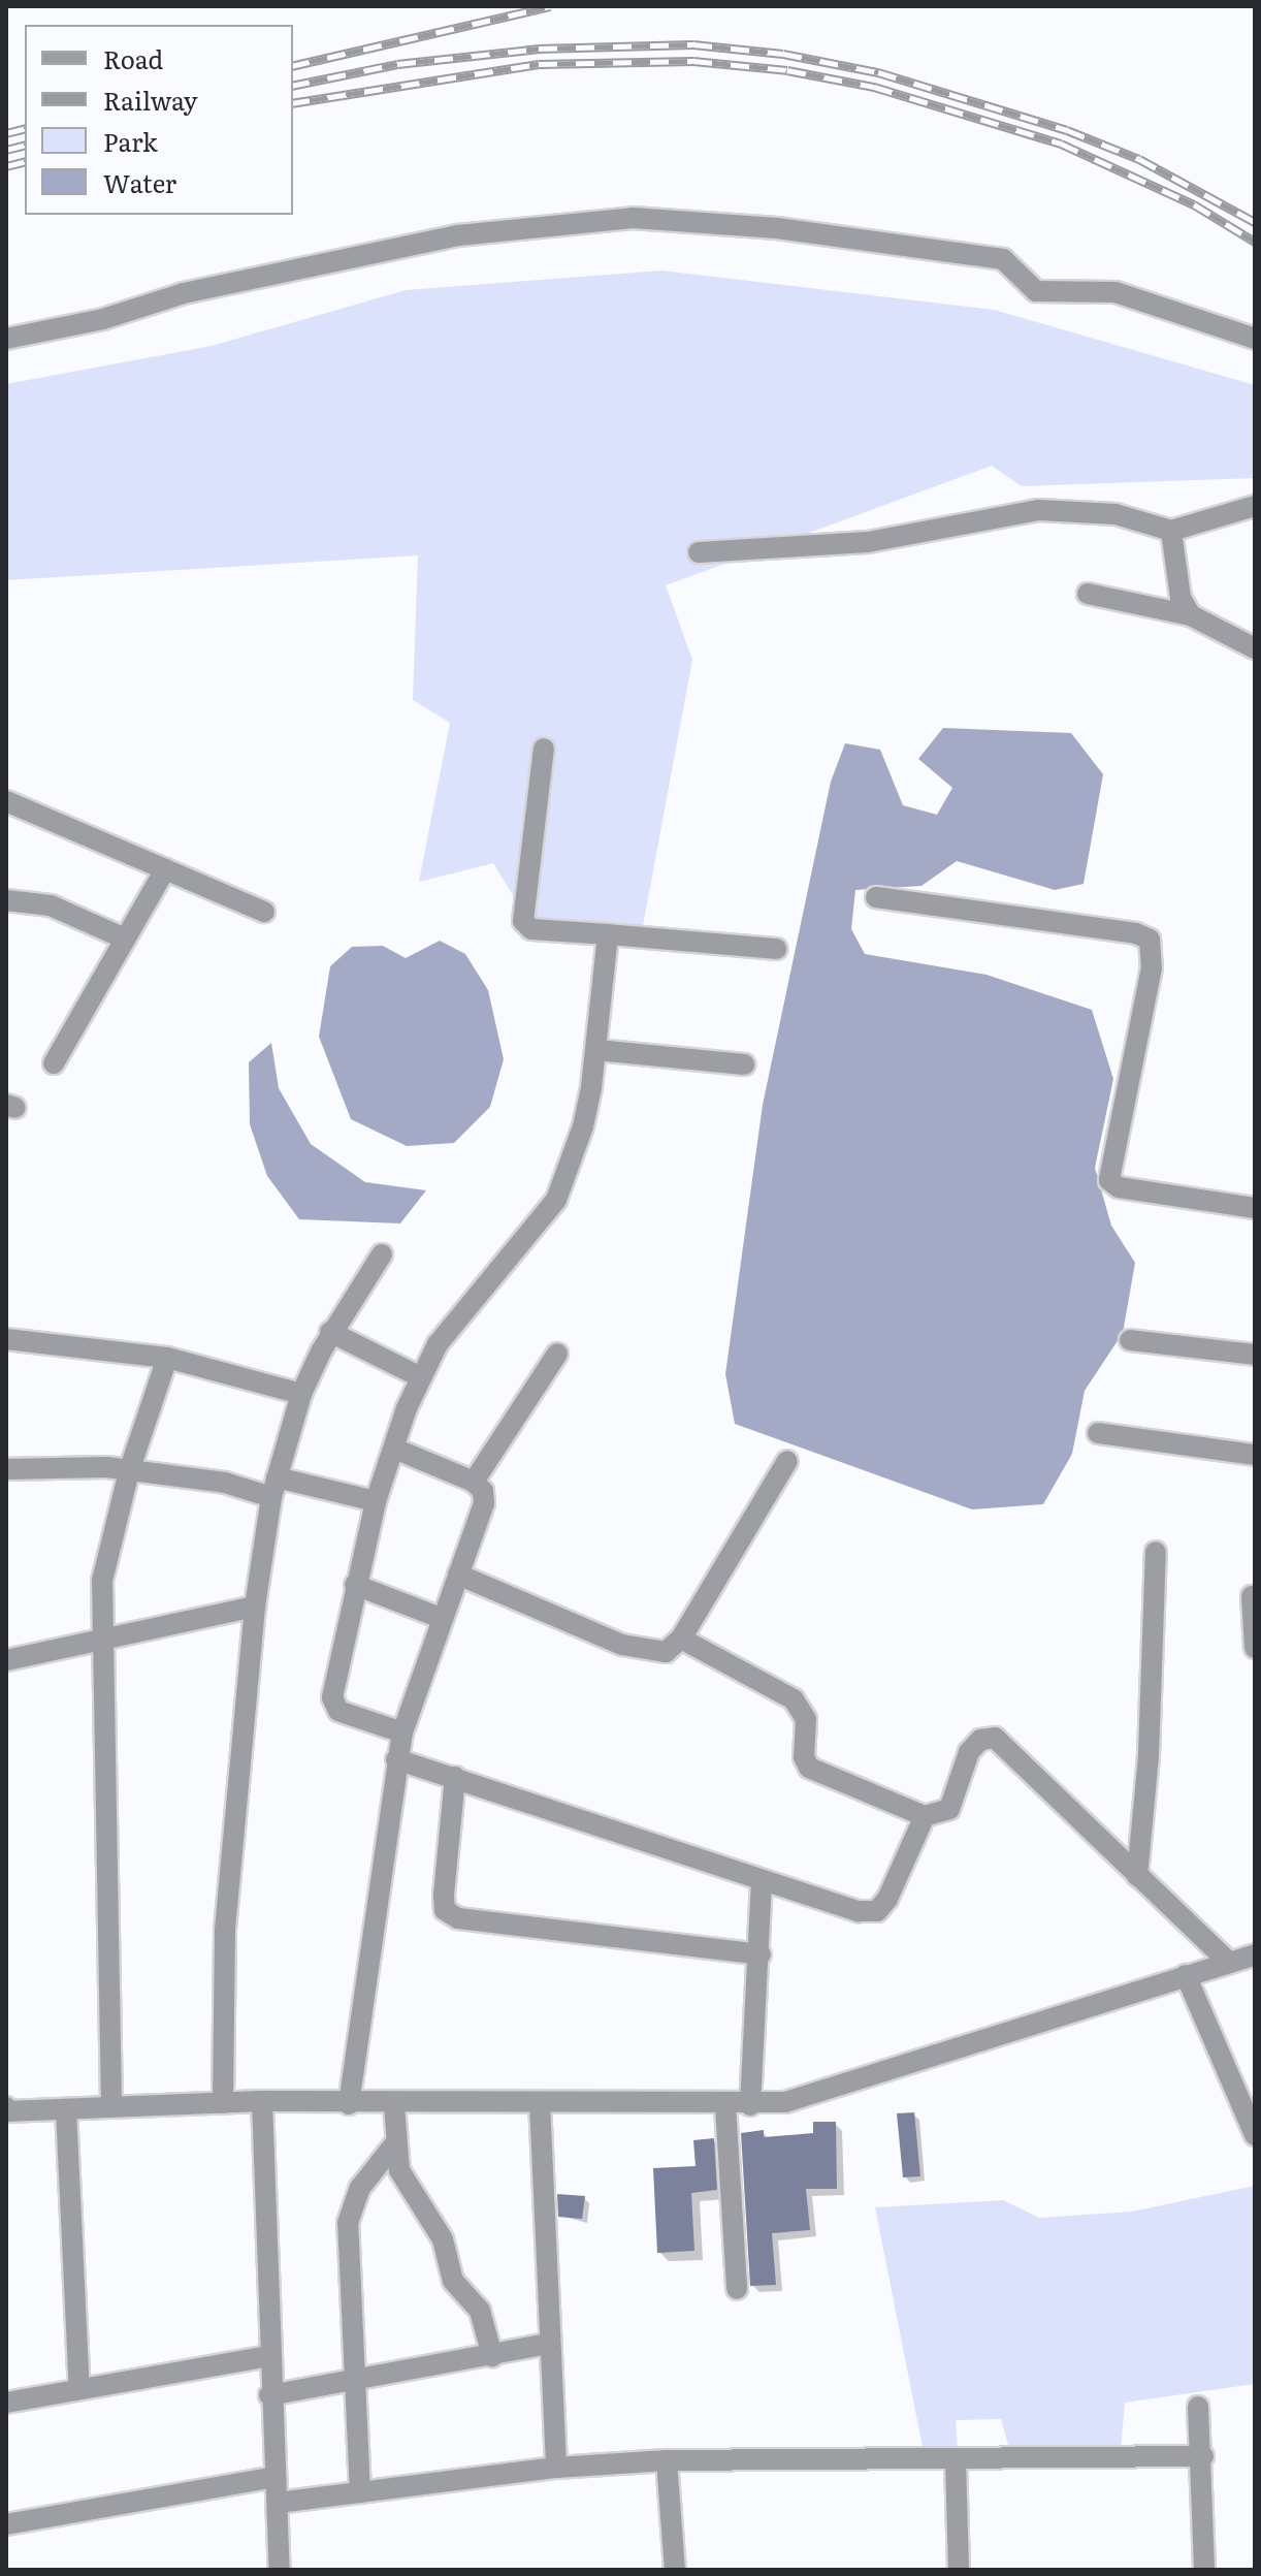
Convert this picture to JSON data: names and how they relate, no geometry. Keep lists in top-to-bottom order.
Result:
{
  "legend": [
    "Road",
    "Railway",
    "Park",
    "Water"
  ]
}
